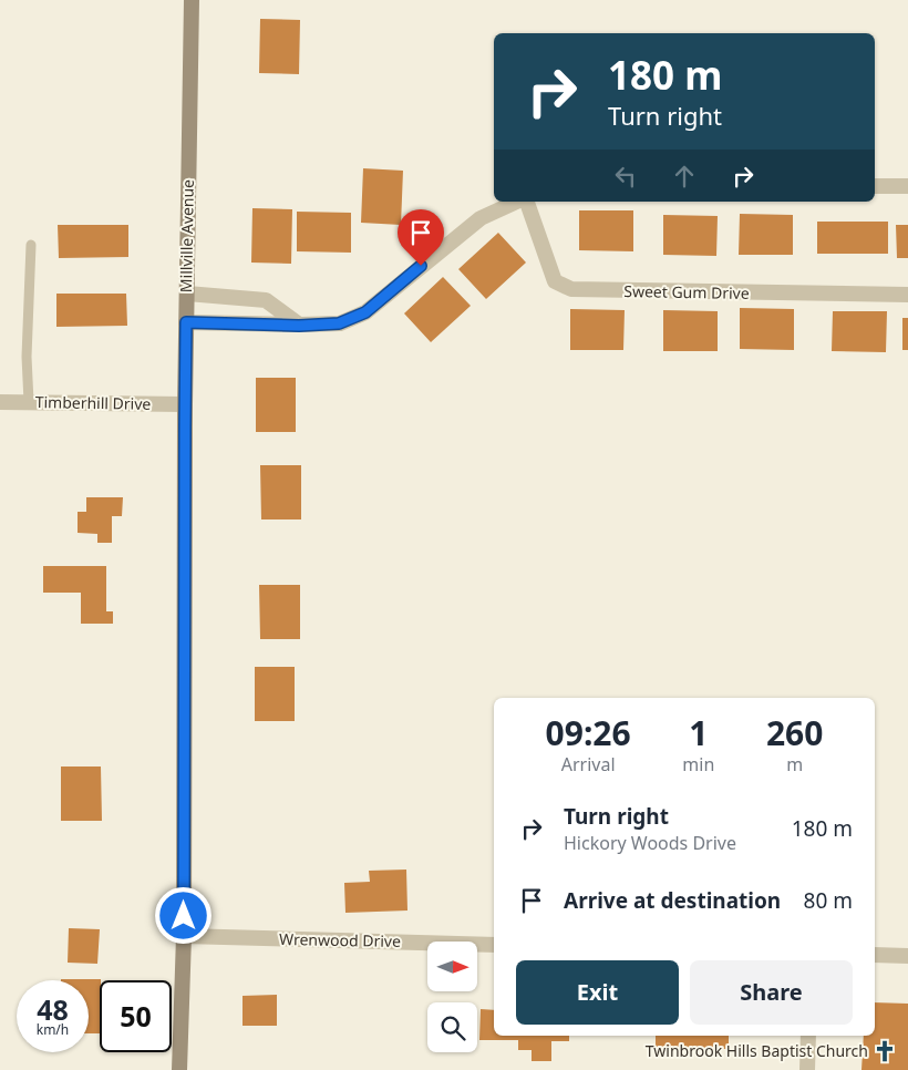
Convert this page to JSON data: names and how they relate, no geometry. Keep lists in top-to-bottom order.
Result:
{
  "streets": {
    "main road": ["Millville Avenue"],
    "street": ["Sweet Gum Drive", "Timberhill Drive", "Wrenwood Drive"]
  },
  "crossings": [
    ["Millville Avenue", "Timberhill Drive"],
    ["Millville Avenue", "Wrenwood Drive"]
  ],
  "places": {
    "church": ["Twinbrook Hills Baptist Church"]
  },
  "north": "right",
  "page": {
    "turn": ["180 m", "Turn right"],
    "eta": [
      "09:26",
      "Arrival",
      "1",
      "min",
      "260",
      "m"
    ],
    "list": [
      {
        "name": "Turn right",
        "note": "Hickory Woods Drive",
        "value": "180 m"
      },
      {
        "name": "Arrive at destination",
        "value": "80 m"
      }
    ],
    "buttons": ["Exit", "Share"],
    "speed": "48 km/h",
    "limit": "50"
  }
}
